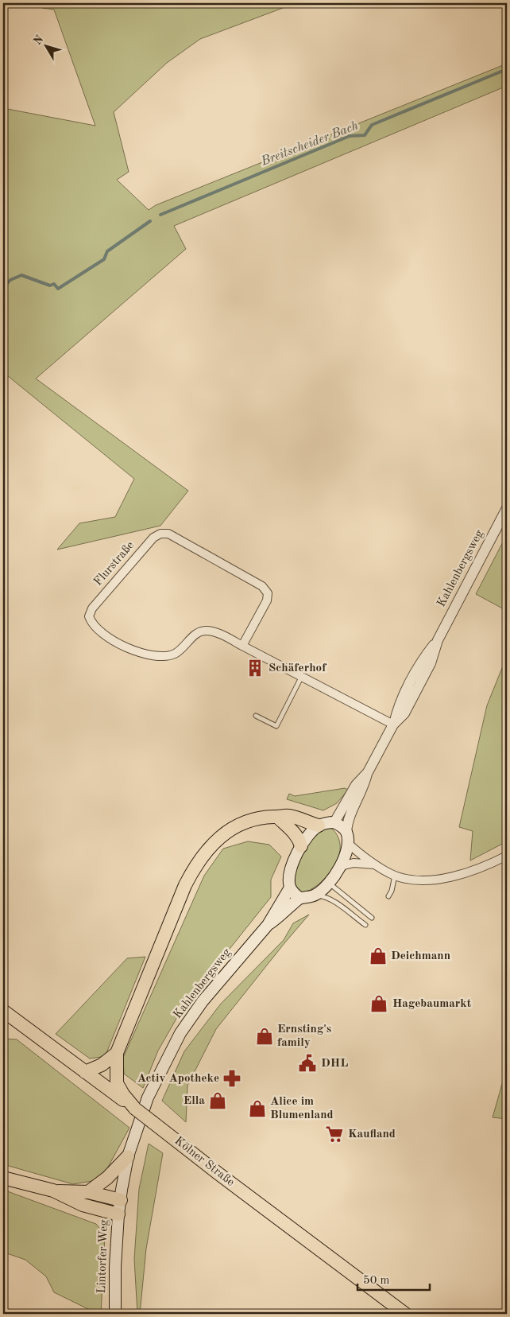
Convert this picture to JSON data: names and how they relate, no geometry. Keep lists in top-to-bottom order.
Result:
{
  "streets": {
    "main road": ["Kahlenbergsweg", "Kölner Straße", "Lintorfer Weg"],
    "street": ["Flurstraße"]
  },
  "crossings": [
    ["Flurstraße", "Kahlenbergsweg"],
    ["Kahlenbergsweg", "Lintorfer Weg"]
  ],
  "water": ["Breitscheider Bach"],
  "places": {
    "building": ["Schäferhof"],
    "shop": [
      "Deichmann",
      "Hagebaumarkt",
      "Ernsting's family",
      "Ella",
      "Alice im Blumenland"
    ],
    "public building": ["DHL"],
    "pharmacy": ["Activ Apotheke"],
    "supermarket": ["Kaufland"]
  },
  "scale_bar": "50 m",
  "north": "top left"
}
